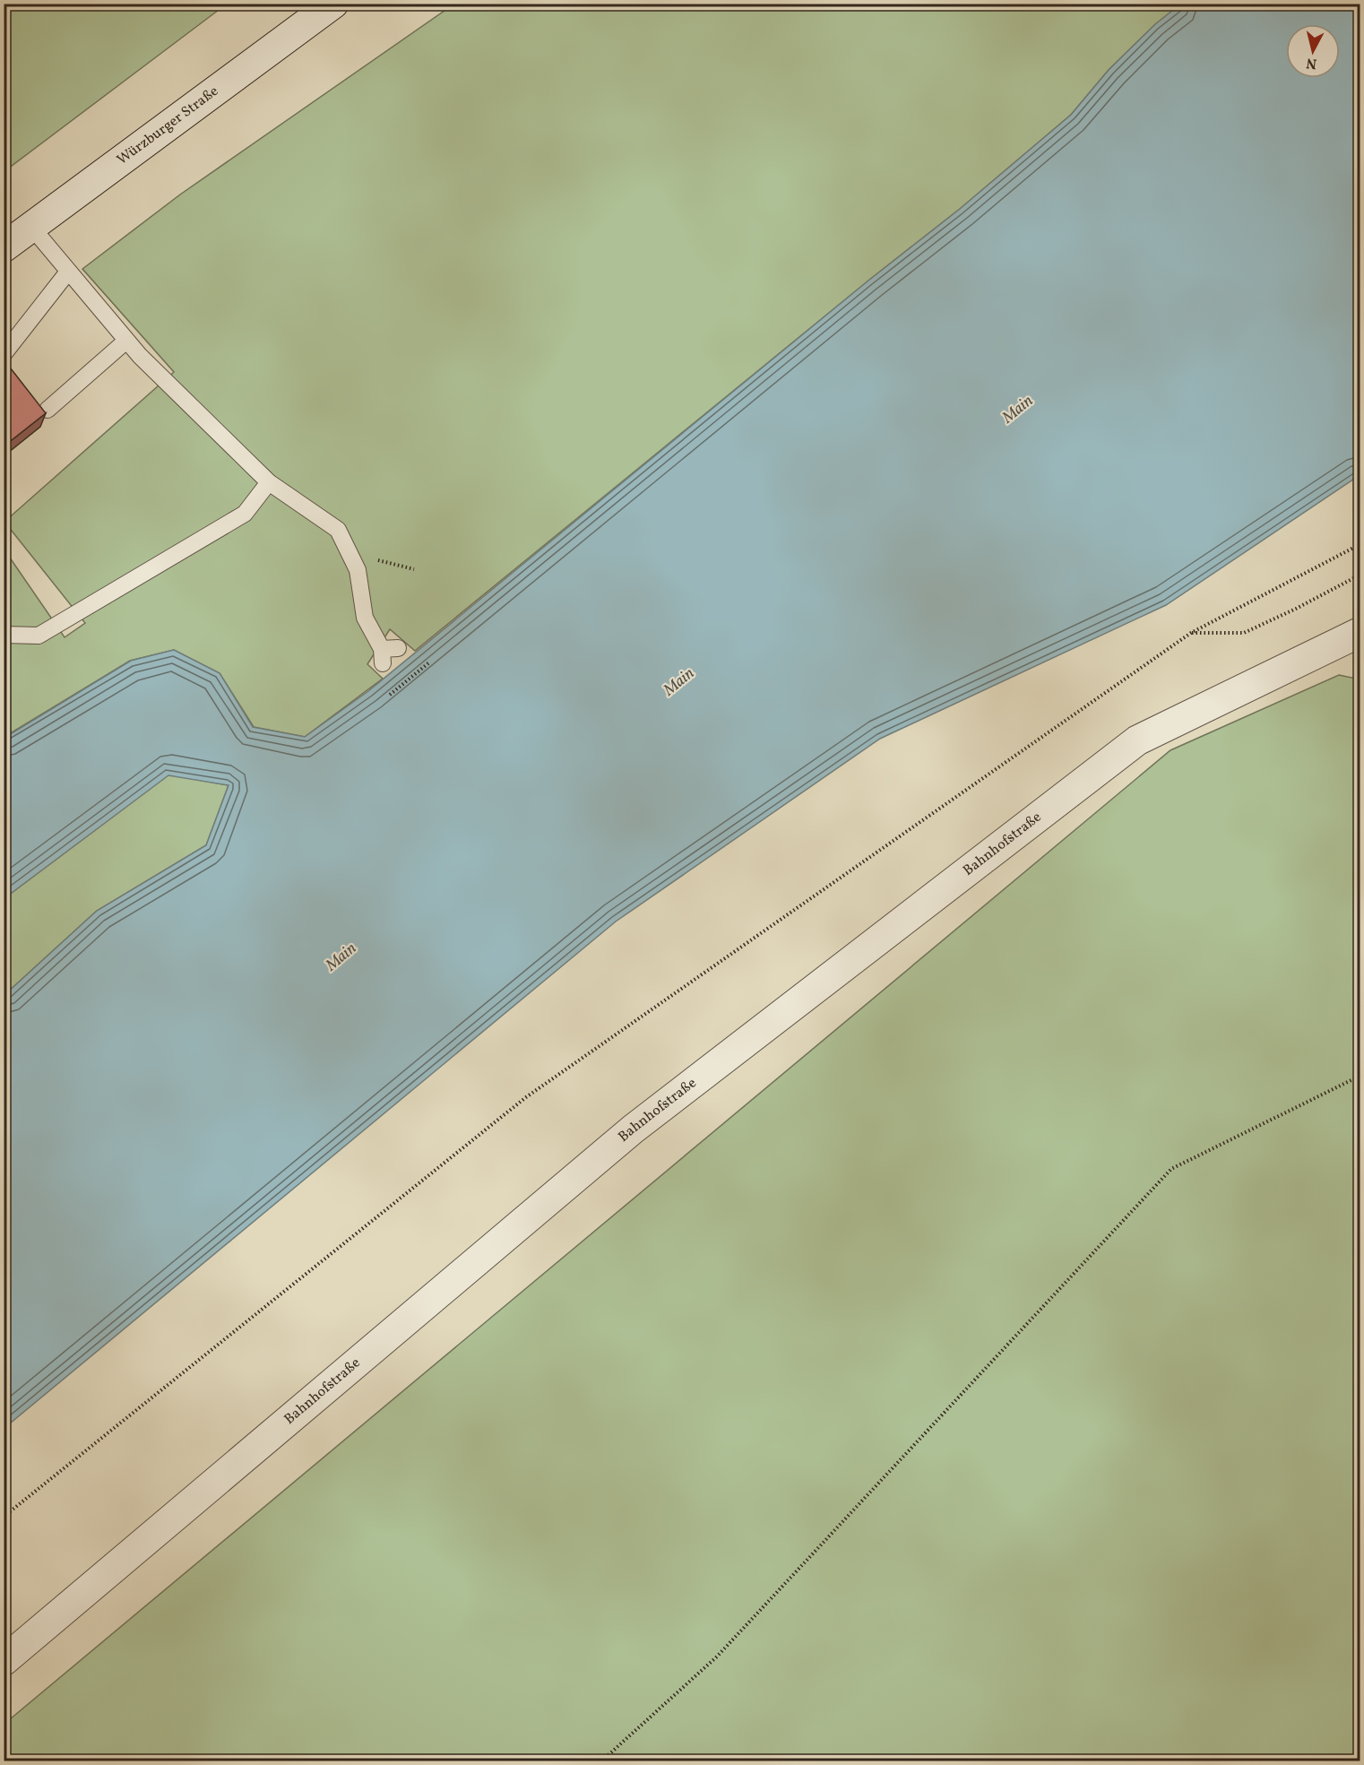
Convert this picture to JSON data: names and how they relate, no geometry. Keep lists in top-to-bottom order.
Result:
{
  "streets": {
    "street": ["Würzburger Straße", "Bahnhofstraße"]
  },
  "water": ["Main"],
  "north": "bottom"
}
